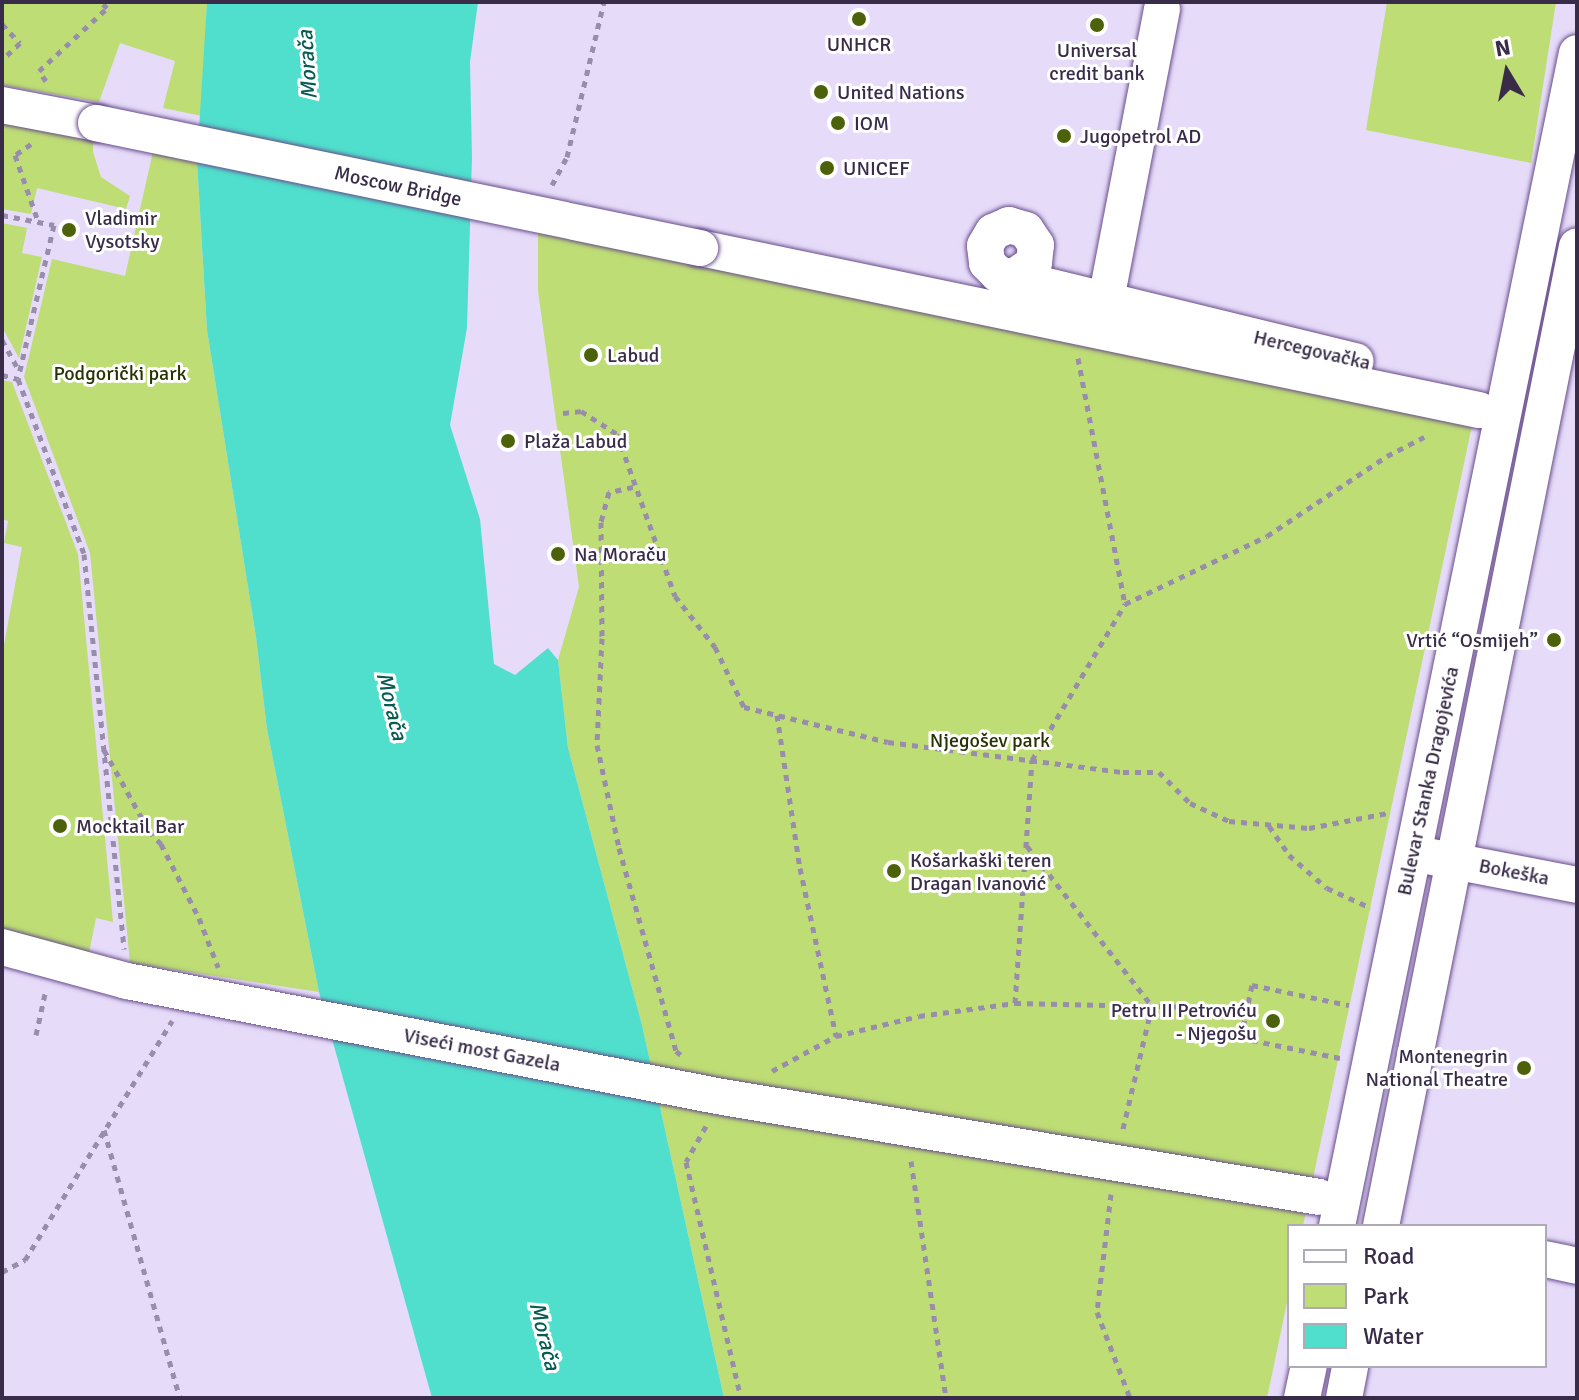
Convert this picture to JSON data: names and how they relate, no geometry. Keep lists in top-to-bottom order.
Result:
{
  "streets": {
    "street": [
      "Moscow Bridge",
      "Hercegovačka",
      "Bulevar Stanka Dragojevića",
      "Bokeška",
      "Viseći most Gazela"
    ]
  },
  "crossings": [
    ["Moscow Bridge", "Hercegovačka"],
    ["Moscow Bridge", "Bulevar Stanka Dragojevića"],
    ["Hercegovačka", "Bulevar Stanka Dragojevića"],
    ["Bulevar Stanka Dragojevića", "Bokeška"],
    ["Bulevar Stanka Dragojevića", "Viseći most Gazela"]
  ],
  "water": ["Morača"],
  "parks": ["Podgorički park", "Njegošev park"],
  "places": [
    "UNHCR",
    "Universal credit bank",
    "United Nations",
    "IOM",
    "Jugopetrol AD",
    "UNICEF",
    "Vladimir Vysotsky",
    "Labud",
    "Plaža Labud",
    "Na Moraču",
    "Vrtić “Osmijeh”",
    "Mocktail Bar",
    "Košarkaški teren Dragan Ivanović",
    "Petru II Petroviću - Njegošu",
    "Montenegrin National Theatre"
  ],
  "legend": ["Road", "Park", "Water"],
  "north": "top"
}
